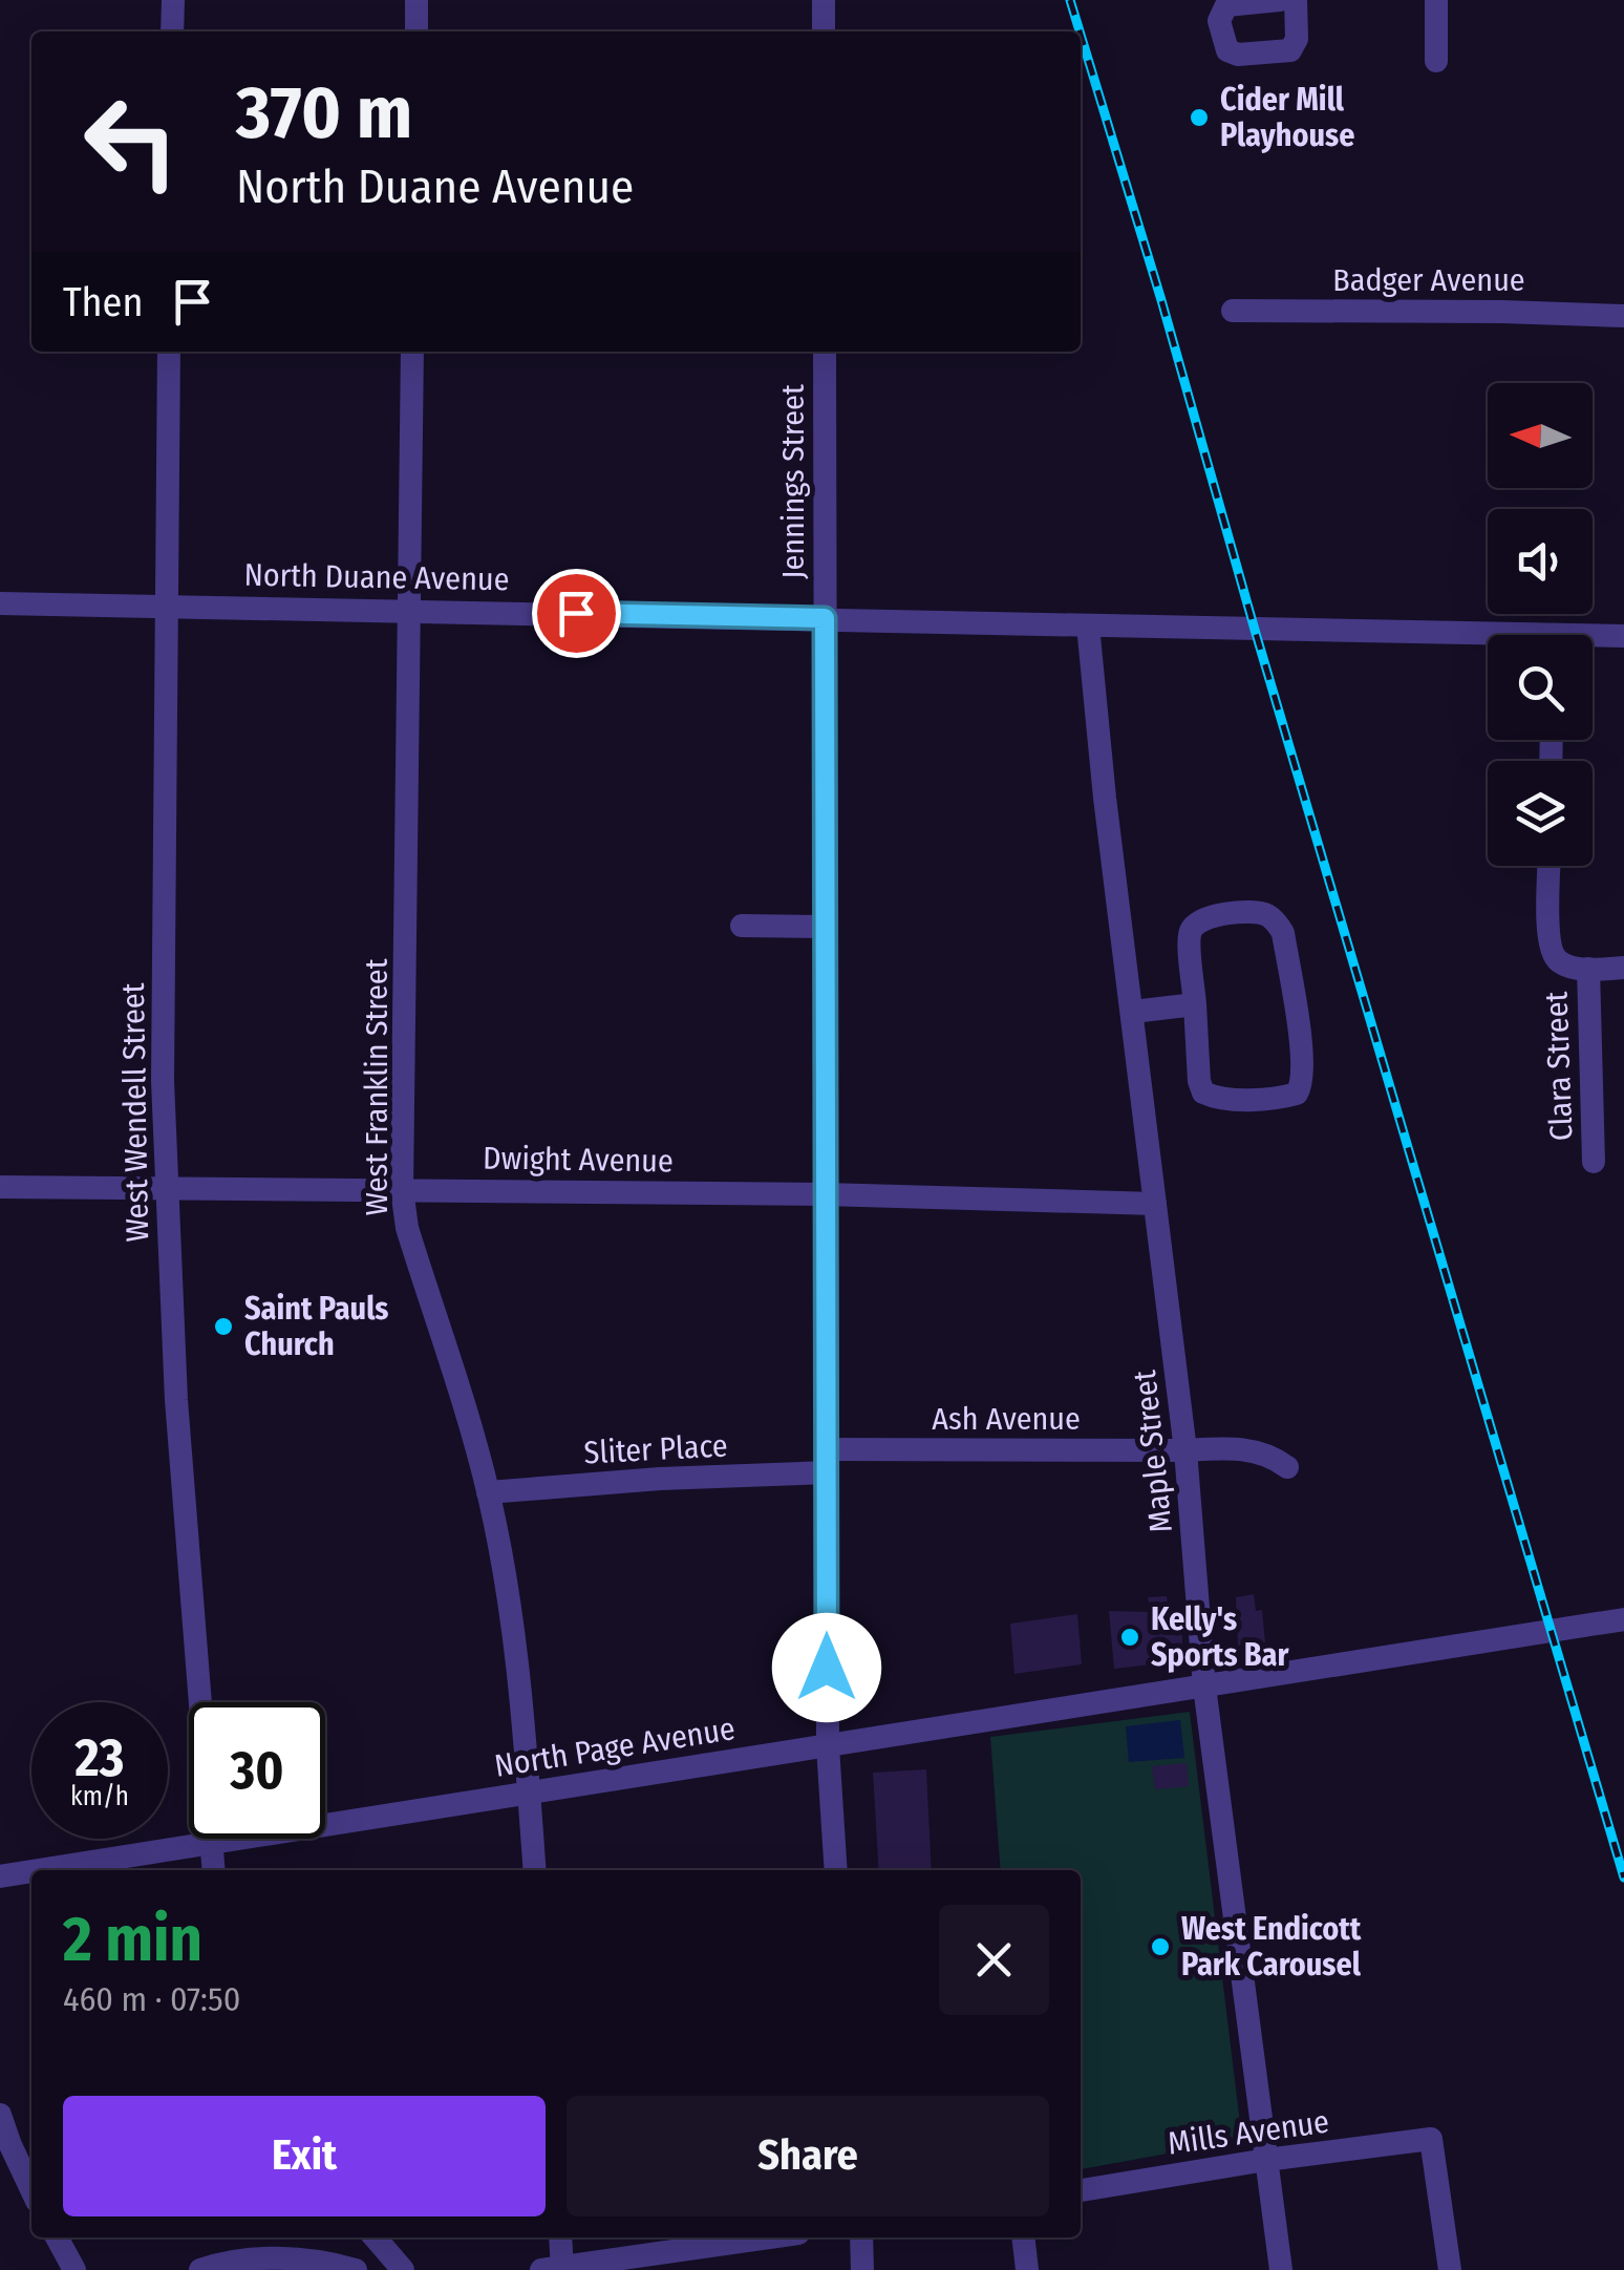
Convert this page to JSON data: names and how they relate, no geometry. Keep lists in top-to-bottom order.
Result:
{
  "streets": {
    "street": [
      "Badger Avenue",
      "Jennings Street",
      "North Duane Avenue",
      "Clara Street",
      "West Franklin Street",
      "West Wendell Street",
      "Dwight Avenue",
      "Ash Avenue",
      "Sliter Place",
      "Maple Street",
      "North Page Avenue",
      "Mills Avenue"
    ]
  },
  "crossings": [
    ["Jennings Street", "North Duane Avenue"],
    ["Jennings Street", "Dwight Avenue"],
    ["Jennings Street", "Ash Avenue"],
    ["Jennings Street", "Sliter Place"],
    ["Jennings Street", "North Page Avenue"],
    ["North Duane Avenue", "West Franklin Street"],
    ["North Duane Avenue", "West Wendell Street"],
    ["North Duane Avenue", "Maple Street"],
    ["West Franklin Street", "Dwight Avenue"],
    ["West Franklin Street", "Sliter Place"],
    ["West Franklin Street", "North Page Avenue"],
    ["West Wendell Street", "Dwight Avenue"],
    ["West Wendell Street", "North Page Avenue"],
    ["Dwight Avenue", "Maple Street"],
    ["Ash Avenue", "Sliter Place"],
    ["Ash Avenue", "Maple Street"],
    ["Maple Street", "North Page Avenue"],
    ["Maple Street", "Mills Avenue"]
  ],
  "places": [
    "Cider Mill Playhouse",
    "Saint Pauls Church",
    "Kelly's Sports Bar",
    "West Endicott Park Carousel"
  ],
  "north": "left",
  "page": {
    "turn": ["370 m", "North Duane Avenue"],
    "then": "Then",
    "speed": "23 km/h",
    "limit": "30",
    "heading": ["2 min", "460 m · 07:50"],
    "buttons": ["Exit", "Share"]
  }
}
